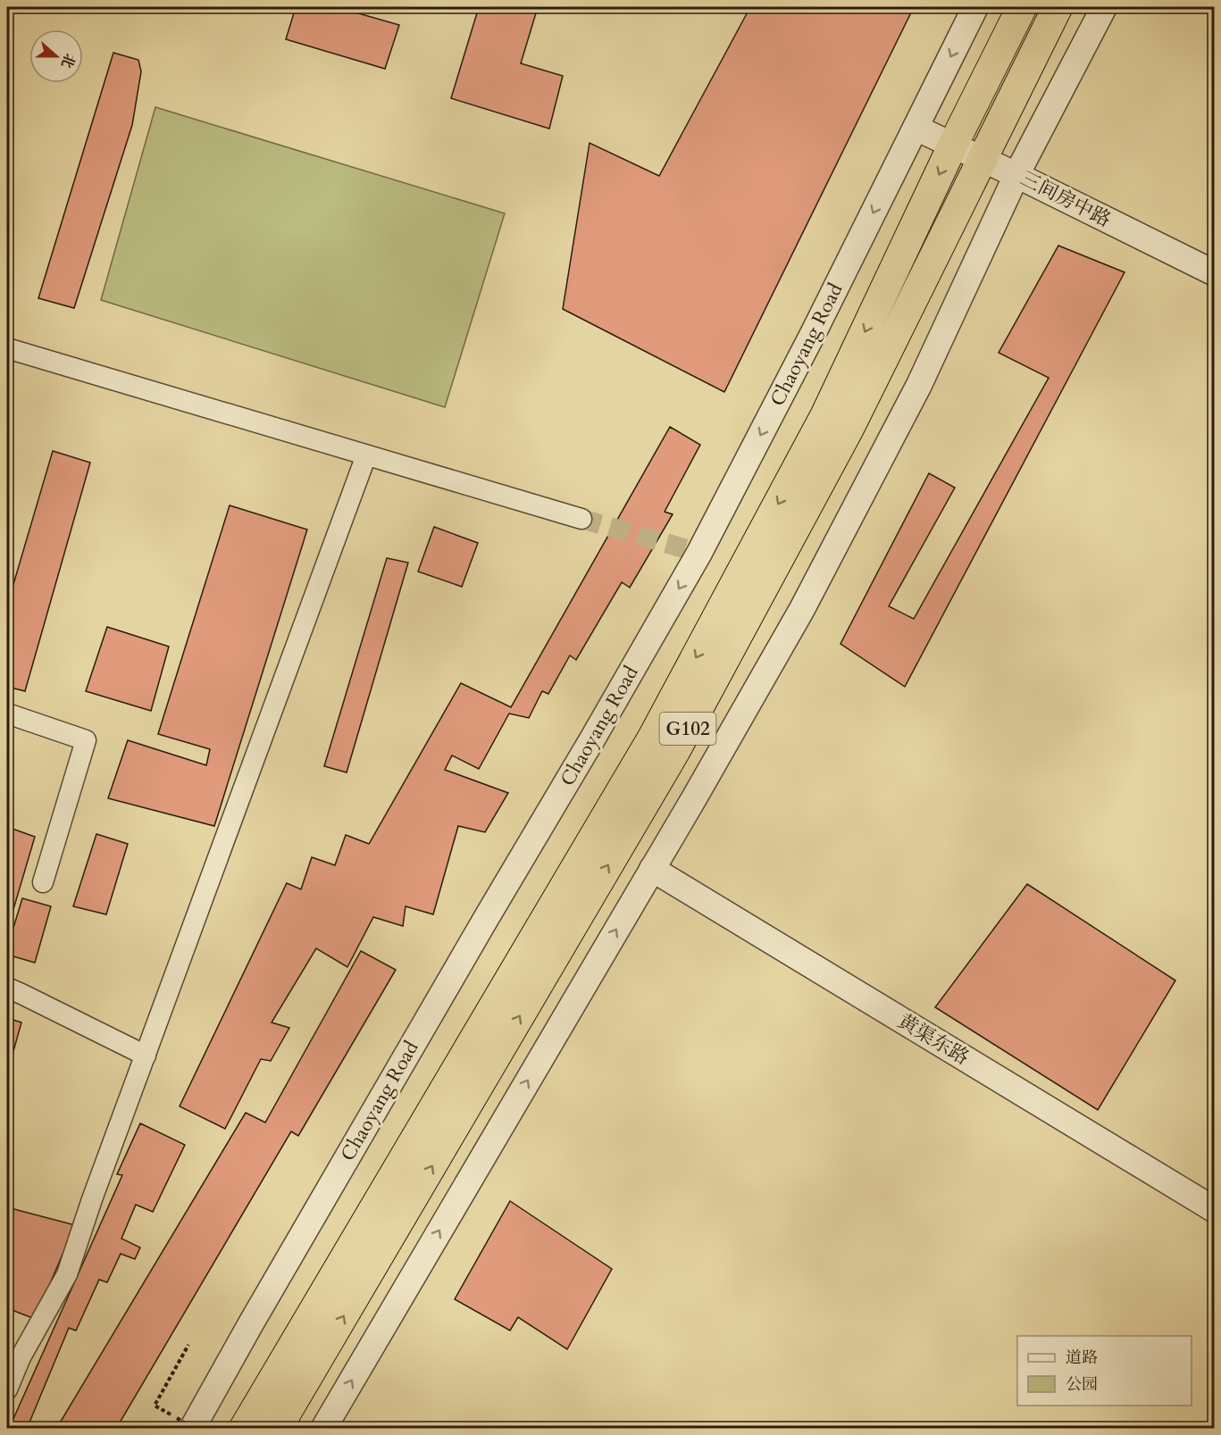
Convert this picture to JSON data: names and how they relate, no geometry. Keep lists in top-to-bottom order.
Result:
{
  "streets": {
    "highway": ["G102"],
    "street": ["三间房中路", "Chaoyang Road", "黄渠东路"]
  },
  "crossings": [
    ["三间房中路", "Chaoyang Road"],
    ["三间房中路", "G102"]
  ],
  "legend": ["道路", "公园"],
  "north": "right"
}
